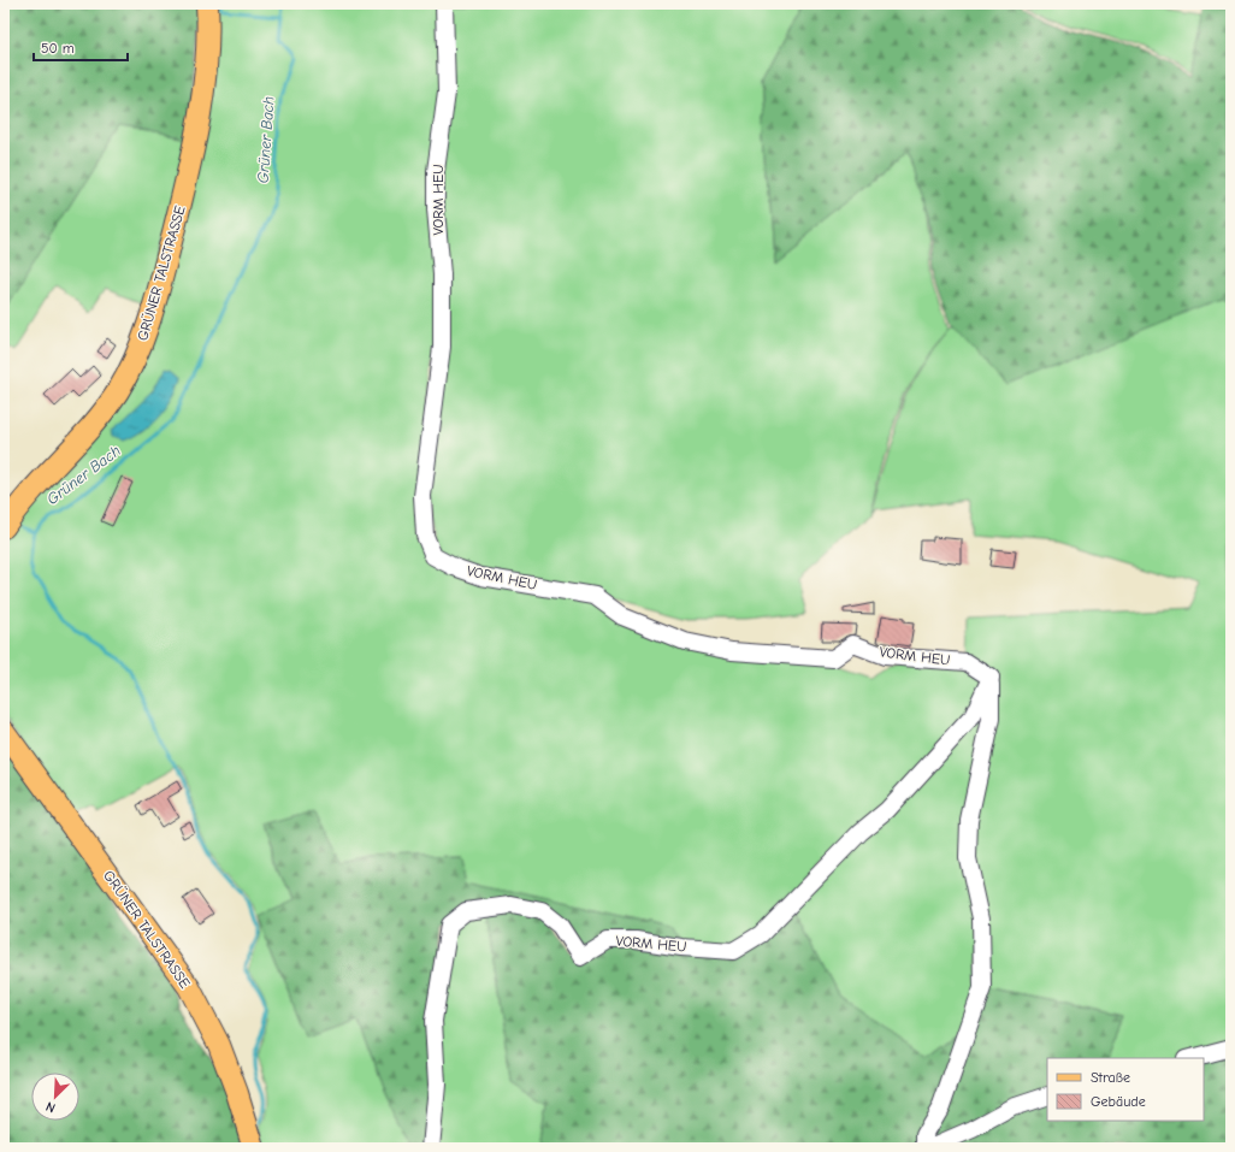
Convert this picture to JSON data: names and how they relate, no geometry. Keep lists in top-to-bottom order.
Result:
{
  "streets": {
    "main road": ["GRÜNER TALSTRASSE"],
    "street": ["VORM HEU"]
  },
  "water": ["Grüner Bach"],
  "legend": ["Straße", "Gebäude"],
  "scale_bar": "50 m",
  "north": "bottom left"
}
